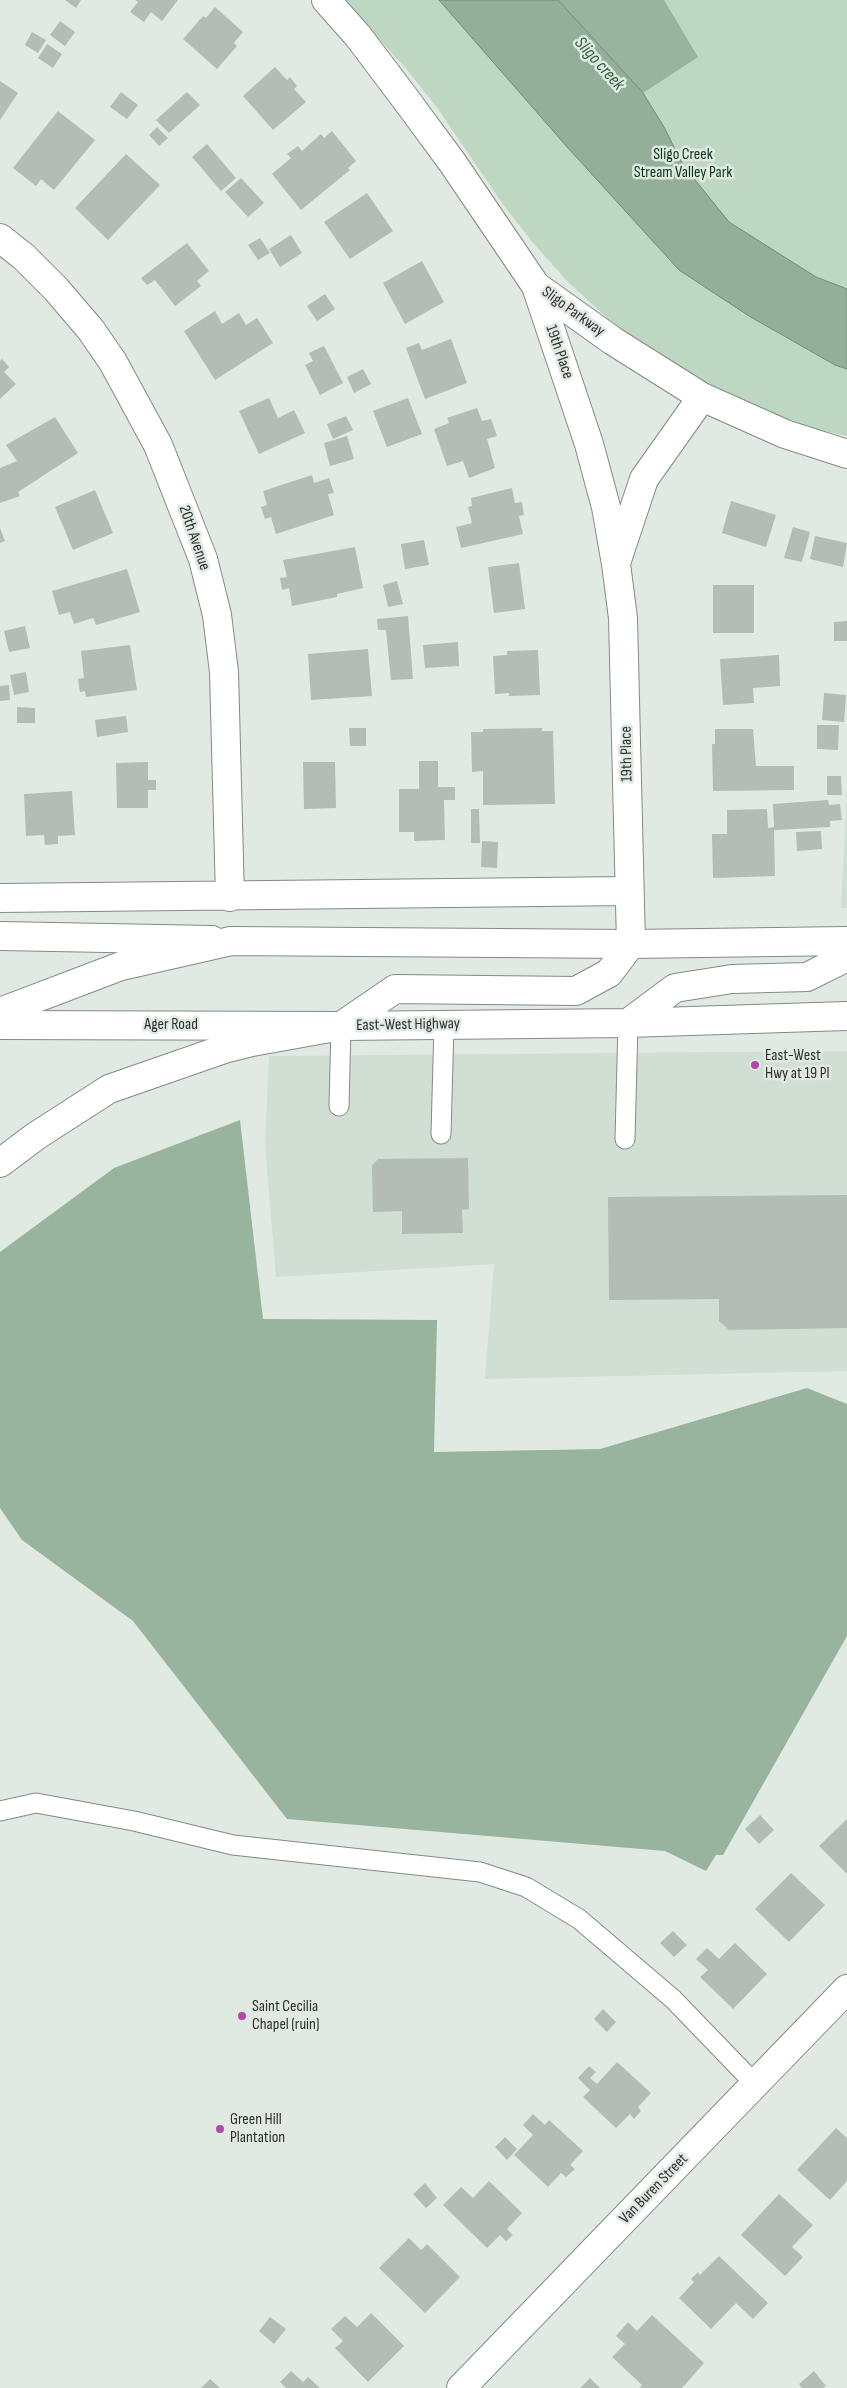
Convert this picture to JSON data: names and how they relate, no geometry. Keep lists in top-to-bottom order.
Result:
{
  "streets": {
    "street": [
      "Sligo Parkway",
      "19th Place",
      "20th Avenue",
      "Ager Road",
      "East-West Highway",
      "Van Buren Street"
    ]
  },
  "crossings": [
    ["Sligo Parkway", "19th Place"],
    ["Ager Road", "East-West Highway"]
  ],
  "water": ["Sligo creek"],
  "parks": ["Sligo Creek Stream Valley Park"],
  "places": ["East-West Hwy at 19 Pl", "Saint Cecilia Chapel (ruin)", "Green Hill Plantation"]
}
